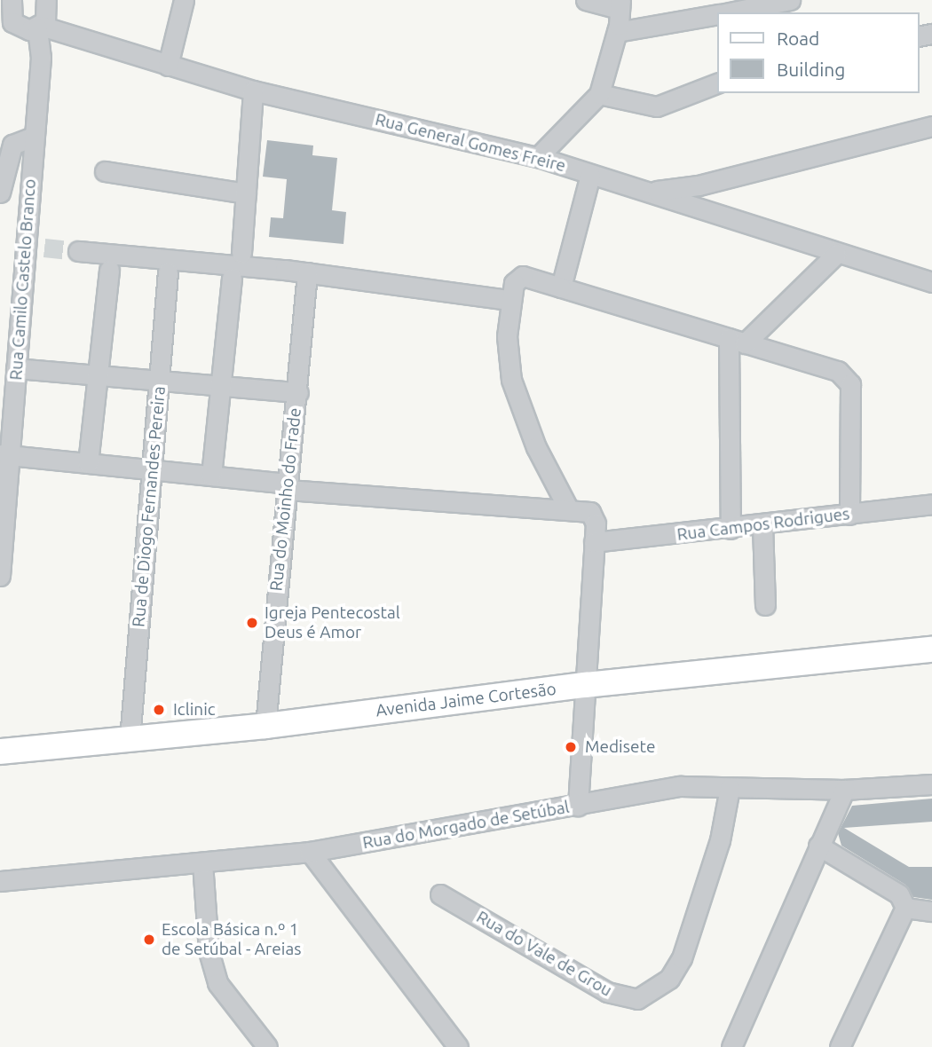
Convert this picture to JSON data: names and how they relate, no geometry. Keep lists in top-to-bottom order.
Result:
{
  "streets": {
    "main road": ["Avenida Jaime Cortesão"],
    "street": [
      "Rua General Gomes Freire",
      "Rua Camilo Castelo Branco",
      "Rua do Moinho do Frade",
      "Rua de Diogo Fernandes Pereira",
      "Rua Campos Rodrigues",
      "Rua do Morgado de Setúbal",
      "Rua do Vale de Grou"
    ]
  },
  "crossings": [
    ["Rua General Gomes Freire", "Rua Camilo Castelo Branco"],
    ["Rua do Moinho do Frade", "Avenida Jaime Cortesão"],
    ["Rua de Diogo Fernandes Pereira", "Avenida Jaime Cortesão"],
    ["Rua do Morgado de Setúbal", "Rua do Vale de Grou"]
  ],
  "places": [
    "Igreja Pentecostal Deus é Amor",
    "Iclinic",
    "Medisete",
    "Escola Básica n.º 1 de Setúbal - Areias"
  ],
  "legend": ["Road", "Building"]
}
